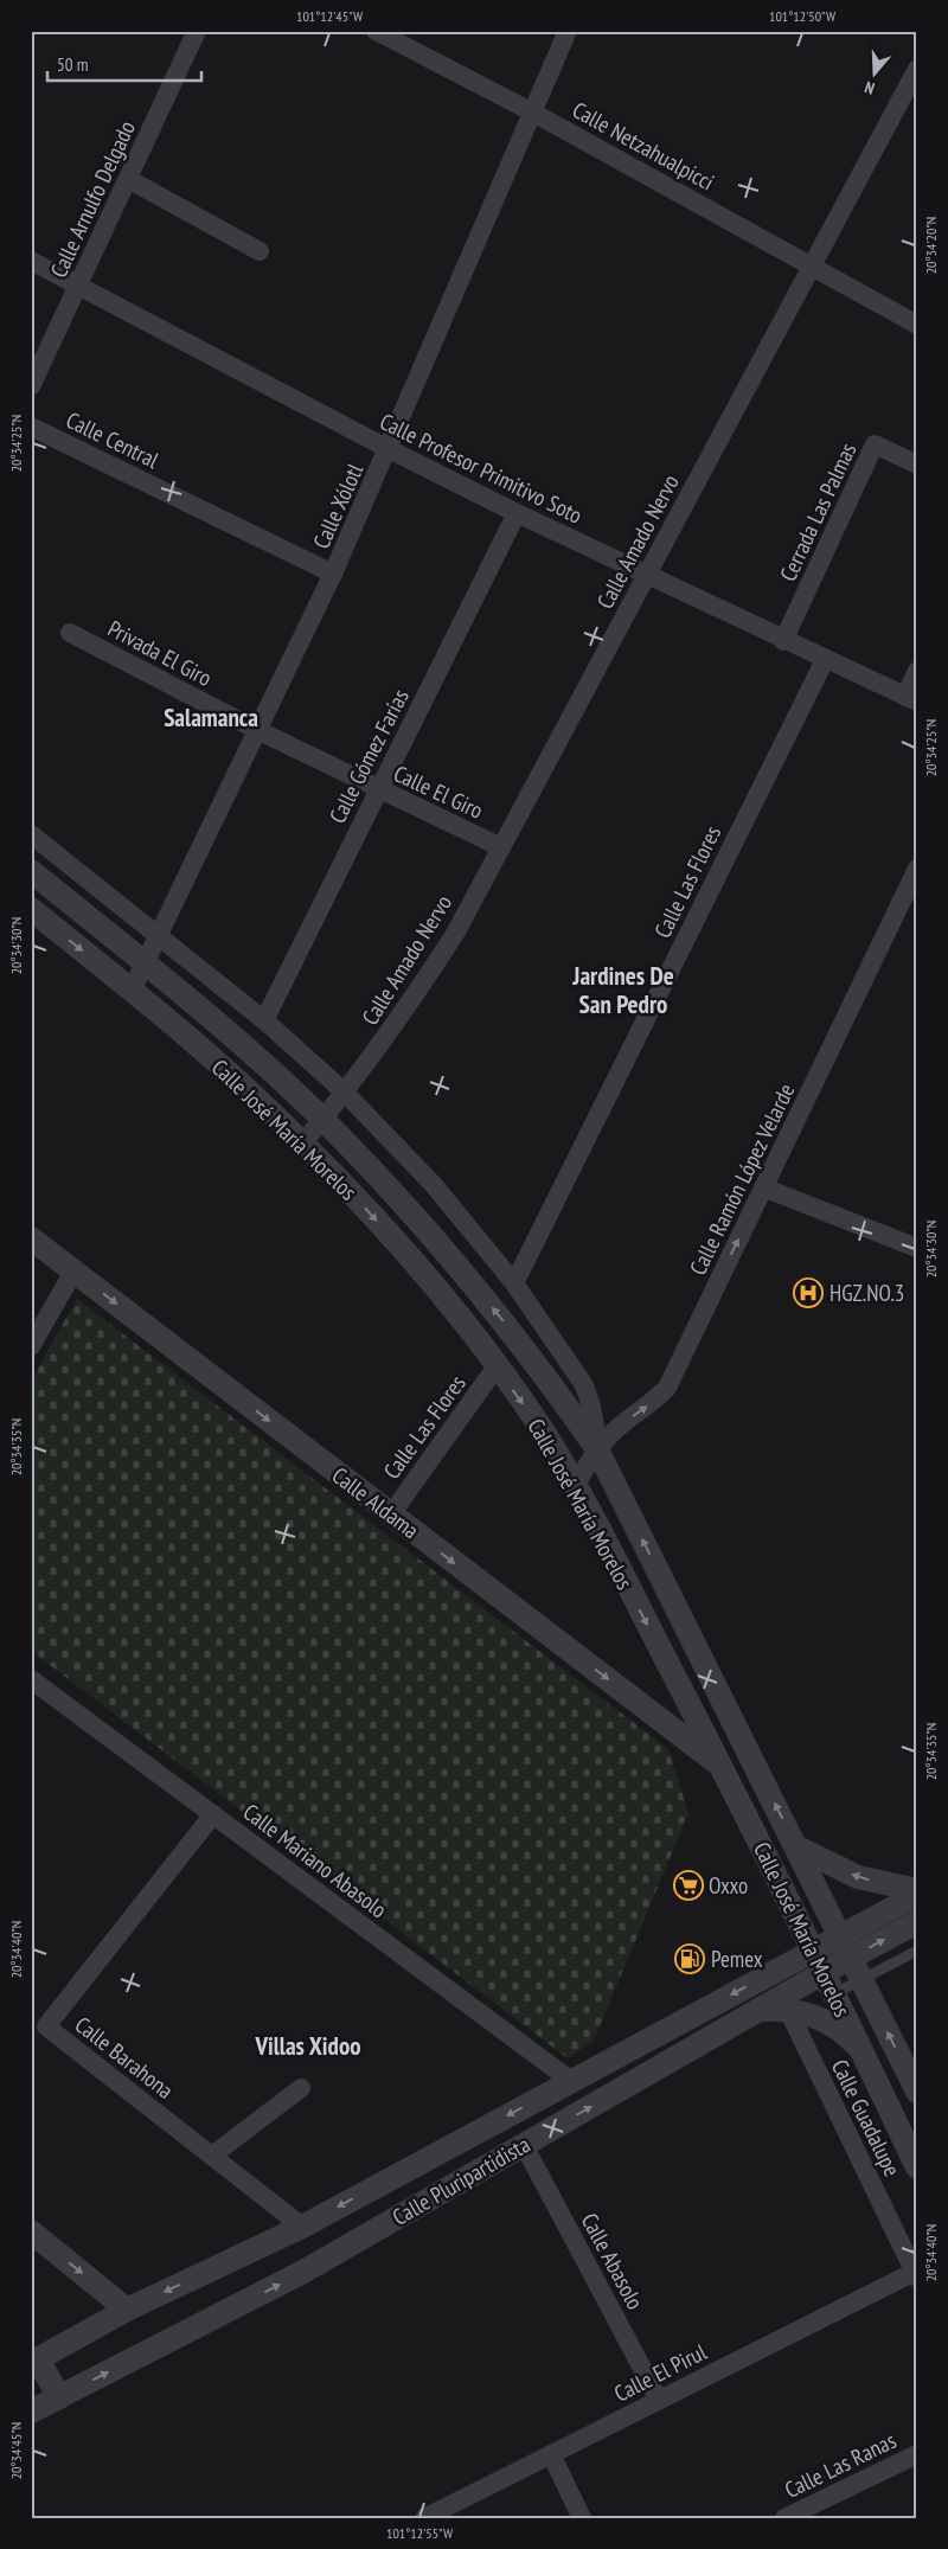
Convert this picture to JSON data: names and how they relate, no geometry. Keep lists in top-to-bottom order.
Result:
{
  "streets": {
    "street": [
      "Calle Netzahualpicci",
      "Calle Arnulfo Delgado",
      "Calle Central",
      "Calle Profesor Primitivo Soto",
      "Calle Xólotl",
      "Cerrada Las Palmas",
      "Calle Amado Nervo",
      "Privada El Giro",
      "Calle Gómez Farías",
      "Calle El Giro",
      "Calle Las Flores",
      "Calle José María Morelos",
      "Calle Ramón López Velarde",
      "Calle Aldama",
      "Calle Mariano Abasolo",
      "Calle Barahona",
      "Calle Guadalupe",
      "Calle Pluripartidista",
      "Calle Abasolo",
      "Calle El Pirul",
      "Calle Las Ranas"
    ]
  },
  "crossings": [
    ["Calle Netzahualpicci", "Calle Xólotl"],
    ["Calle Netzahualpicci", "Calle Amado Nervo"],
    ["Calle Arnulfo Delgado", "Calle Profesor Primitivo Soto"],
    ["Calle Central", "Calle Xólotl"],
    ["Calle Profesor Primitivo Soto", "Calle Xólotl"],
    ["Calle Profesor Primitivo Soto", "Cerrada Las Palmas"],
    ["Calle Profesor Primitivo Soto", "Calle Amado Nervo"],
    ["Calle Profesor Primitivo Soto", "Calle Gómez Farías"],
    ["Calle Profesor Primitivo Soto", "Calle Las Flores"],
    ["Calle Xólotl", "Privada El Giro"],
    ["Calle Xólotl", "Calle El Giro"],
    ["Calle Xólotl", "Calle José María Morelos"],
    ["Calle Amado Nervo", "Calle El Giro"],
    ["Calle Amado Nervo", "Calle José María Morelos"],
    ["Privada El Giro", "Calle El Giro"],
    ["Calle Gómez Farías", "Calle El Giro"],
    ["Calle Las Flores", "Calle José María Morelos"],
    ["Calle Las Flores", "Calle Aldama"],
    ["Calle José María Morelos", "Calle Ramón López Velarde"],
    ["Calle José María Morelos", "Calle Aldama"],
    ["Calle José María Morelos", "Calle Pluripartidista"],
    ["Calle Mariano Abasolo", "Calle Barahona"],
    ["Calle Mariano Abasolo", "Calle Pluripartidista"],
    ["Calle Barahona", "Calle Pluripartidista"],
    ["Calle Guadalupe", "Calle El Pirul"],
    ["Calle Pluripartidista", "Calle Abasolo"],
    ["Calle Abasolo", "Calle El Pirul"]
  ],
  "one_way": ["Calle Ramón López Velarde", "Calle Aldama"],
  "districts": ["Salamanca", "Jardines De San Pedro", "Villas Xidoo"],
  "places": {
    "hospital": ["HGZ.NO.3"],
    "supermarket": ["Oxxo"],
    "fuel station": ["Pemex"]
  },
  "scale_bar": "50 m",
  "north": "bottom",
  "coordinates": [
    "101°12'45\"W",
    "101°12'50\"W",
    "20°34'20\"N",
    "20°34'25\"N",
    "20°34'30\"N",
    "20°34'35\"N",
    "20°34'40\"N",
    "20°34'45\"N",
    "101°12'55\"W"
  ]
}
